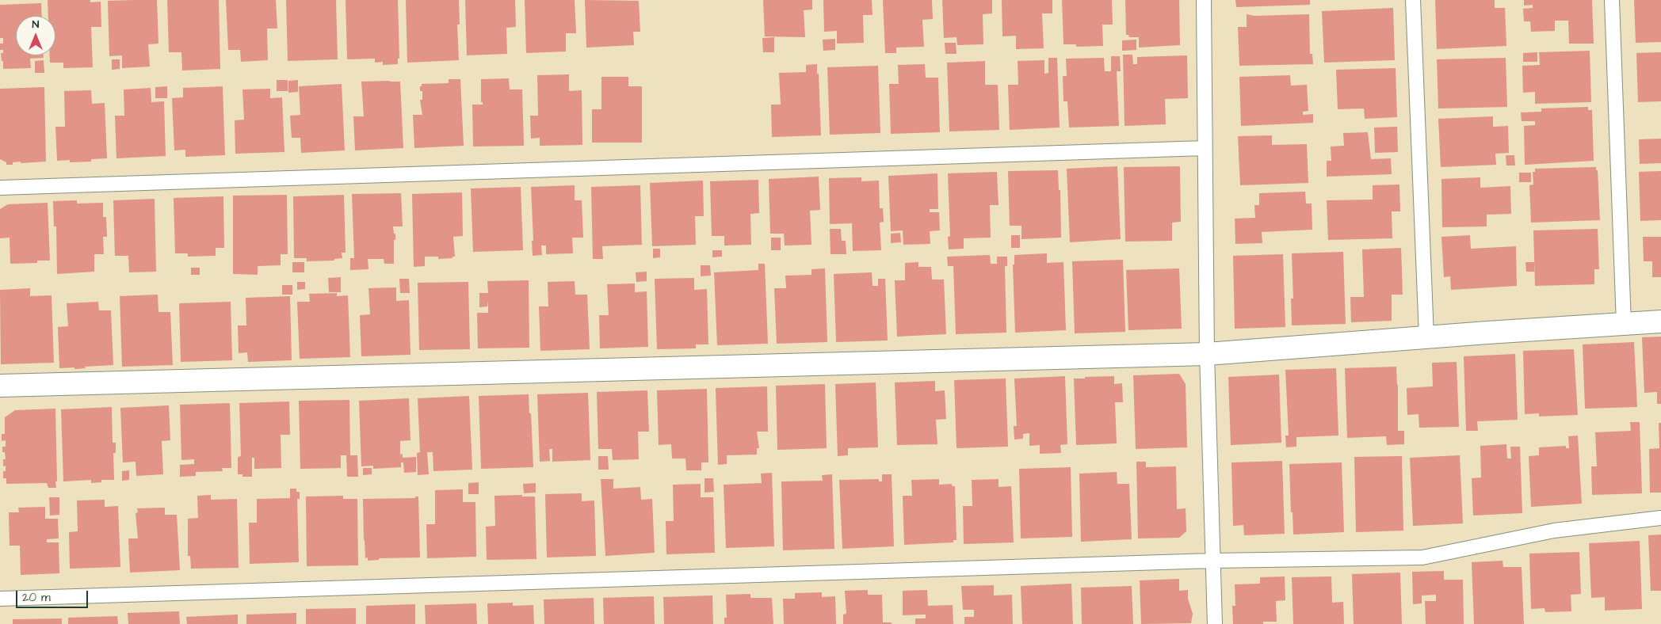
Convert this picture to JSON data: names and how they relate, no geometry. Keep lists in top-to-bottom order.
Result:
{
  "scale_bar": "20 m",
  "north": "top"
}
